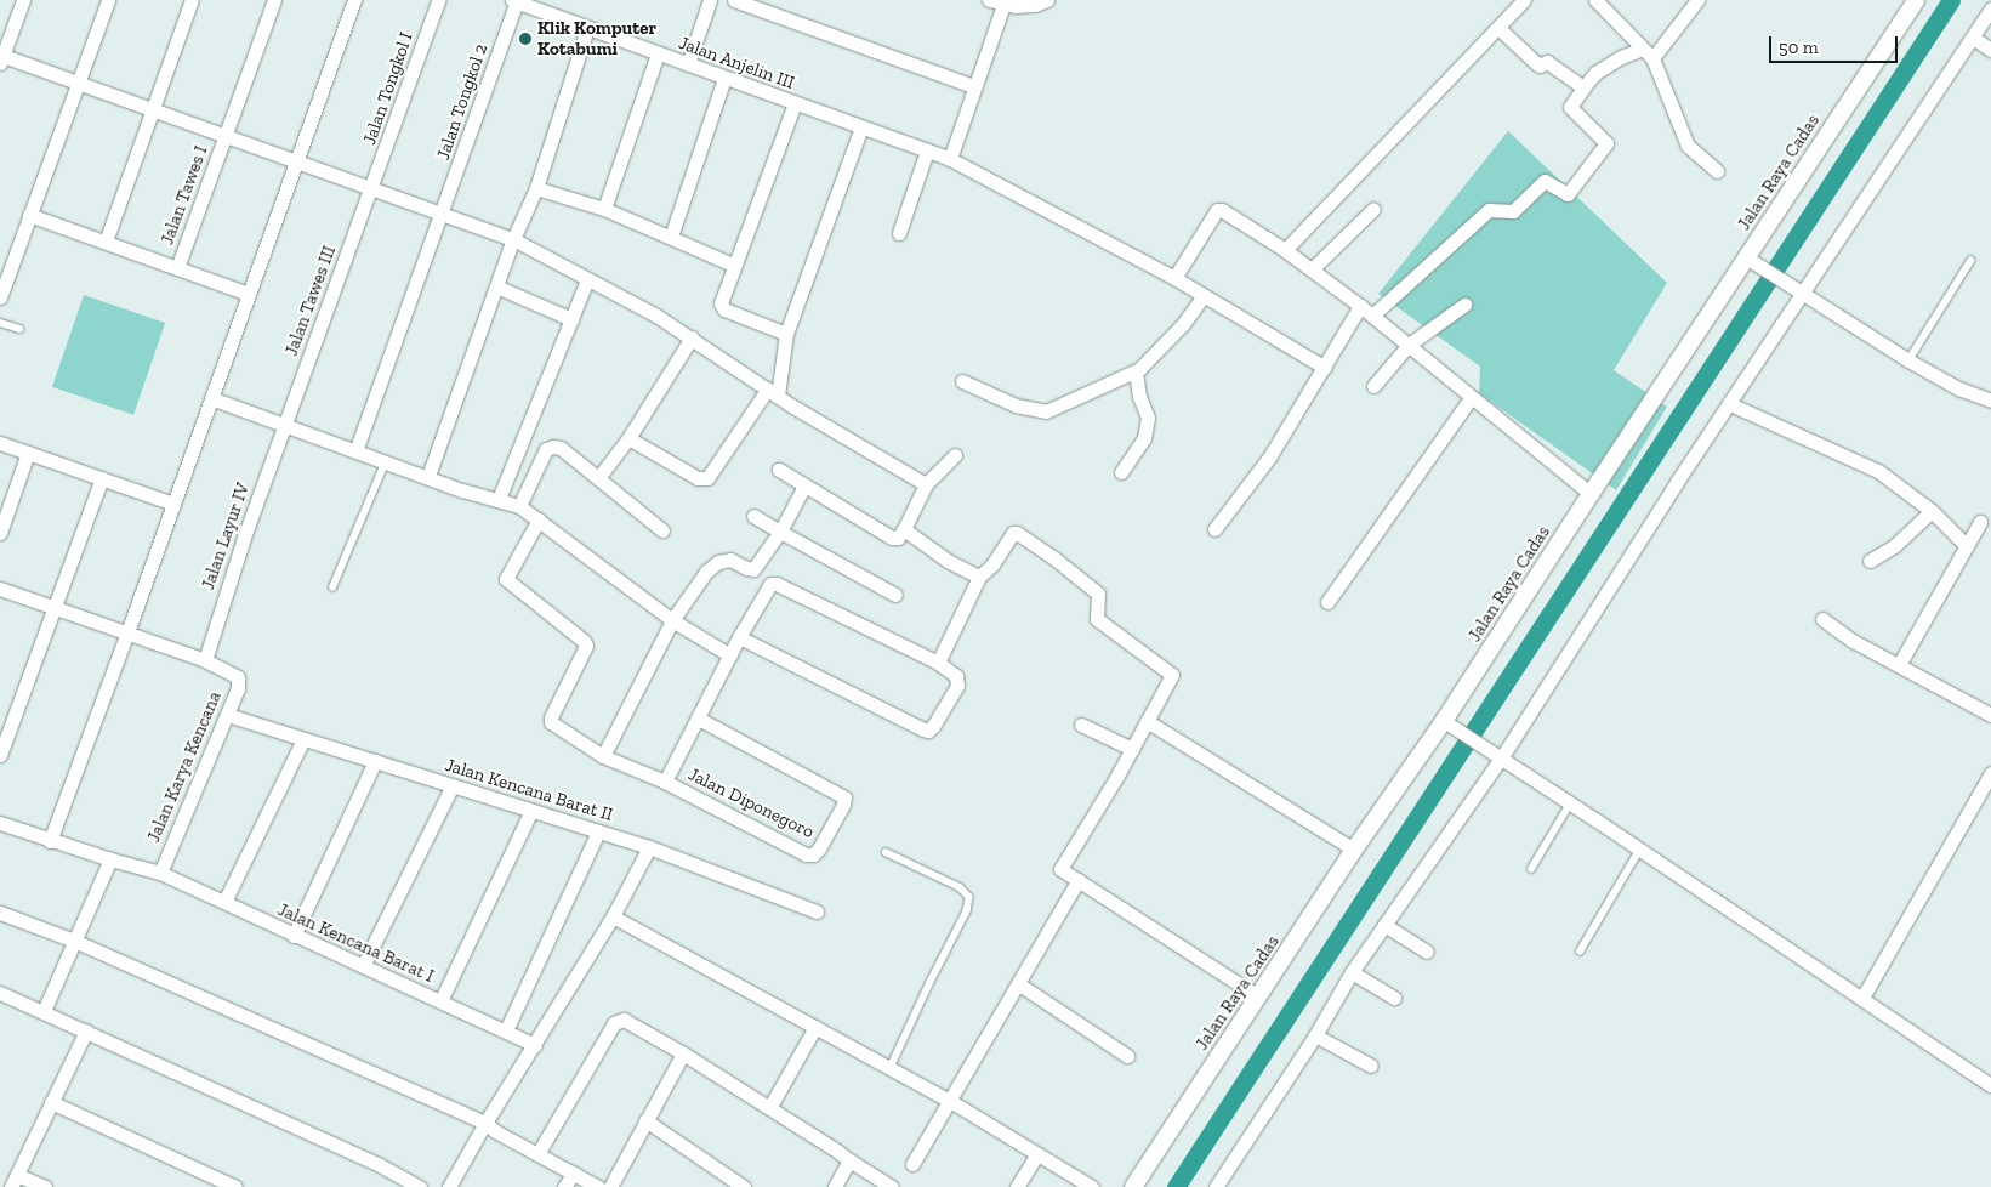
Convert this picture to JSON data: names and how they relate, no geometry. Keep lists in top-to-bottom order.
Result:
{
  "streets": {
    "street": [
      "Jalan Anjelin III",
      "Jalan Tongkol I",
      "Jalan Tongkol 2",
      "Jalan Raya Cadas",
      "Jalan Tawes I",
      "Jalan Tawes III",
      "Jalan Layur IV",
      "Jalan Karya Kencana",
      "Jalan Kencana Barat II",
      "Jalan Diponegoro",
      "Jalan Kencana Barat I"
    ]
  },
  "crossings": [
    ["Jalan Anjelin III", "Jalan Tongkol 2"],
    ["Jalan Tongkol I", "Jalan Tawes III"],
    ["Jalan Tawes III", "Jalan Layur IV"],
    ["Jalan Layur IV", "Jalan Karya Kencana"],
    ["Jalan Karya Kencana", "Jalan Kencana Barat II"],
    ["Jalan Karya Kencana", "Jalan Kencana Barat I"]
  ],
  "places": ["Klik Komputer Kotabumi"],
  "scale_bar": "50 m"
}
